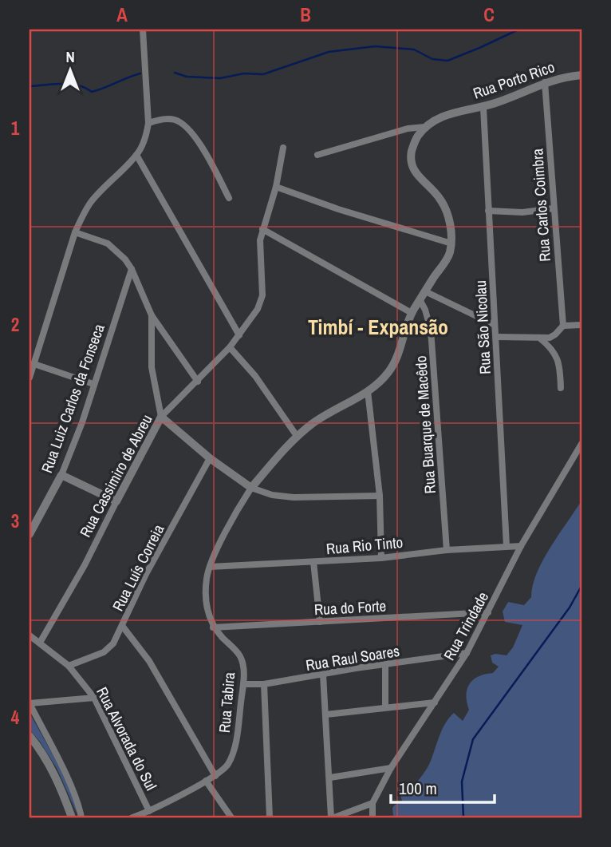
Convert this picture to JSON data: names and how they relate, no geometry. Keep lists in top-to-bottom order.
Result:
{
  "streets": {
    "street": [
      "Rua Porto Rico",
      "Rua Carlos Coimbra",
      "Rua São Nicolau",
      "Rua Luiz Carlos da Fonseca",
      "Rua Buarque de Macêdo",
      "Rua Cassimiro de Abreu",
      "Rua Rio Tinto",
      "Rua Luís Correia",
      "Rua do Forte",
      "Rua Trindade",
      "Rua Raul Soares",
      "Rua Tabira",
      "Rua Alvorada do Sul"
    ]
  },
  "crossings": [
    ["Rua Porto Rico", "Rua Carlos Coimbra"],
    ["Rua Porto Rico", "Rua São Nicolau"],
    ["Rua São Nicolau", "Rua Rio Tinto"],
    ["Rua Buarque de Macêdo", "Rua Rio Tinto"],
    ["Rua Cassimiro de Abreu", "Rua Alvorada do Sul"],
    ["Rua Rio Tinto", "Rua Trindade"],
    ["Rua Luís Correia", "Rua Alvorada do Sul"],
    ["Rua do Forte", "Rua Trindade"],
    ["Rua do Forte", "Rua Tabira"],
    ["Rua Trindade", "Rua Raul Soares"],
    ["Rua Raul Soares", "Rua Tabira"],
    ["Rua Tabira", "Rua Alvorada do Sul"]
  ],
  "districts": ["Timbí - Expansão"],
  "scale_bar": "100 m",
  "north": "top",
  "grid": {
    "columns": ["A", "B", "C"],
    "rows": [
      "1",
      "2",
      "3",
      "4"
    ]
  }
}
